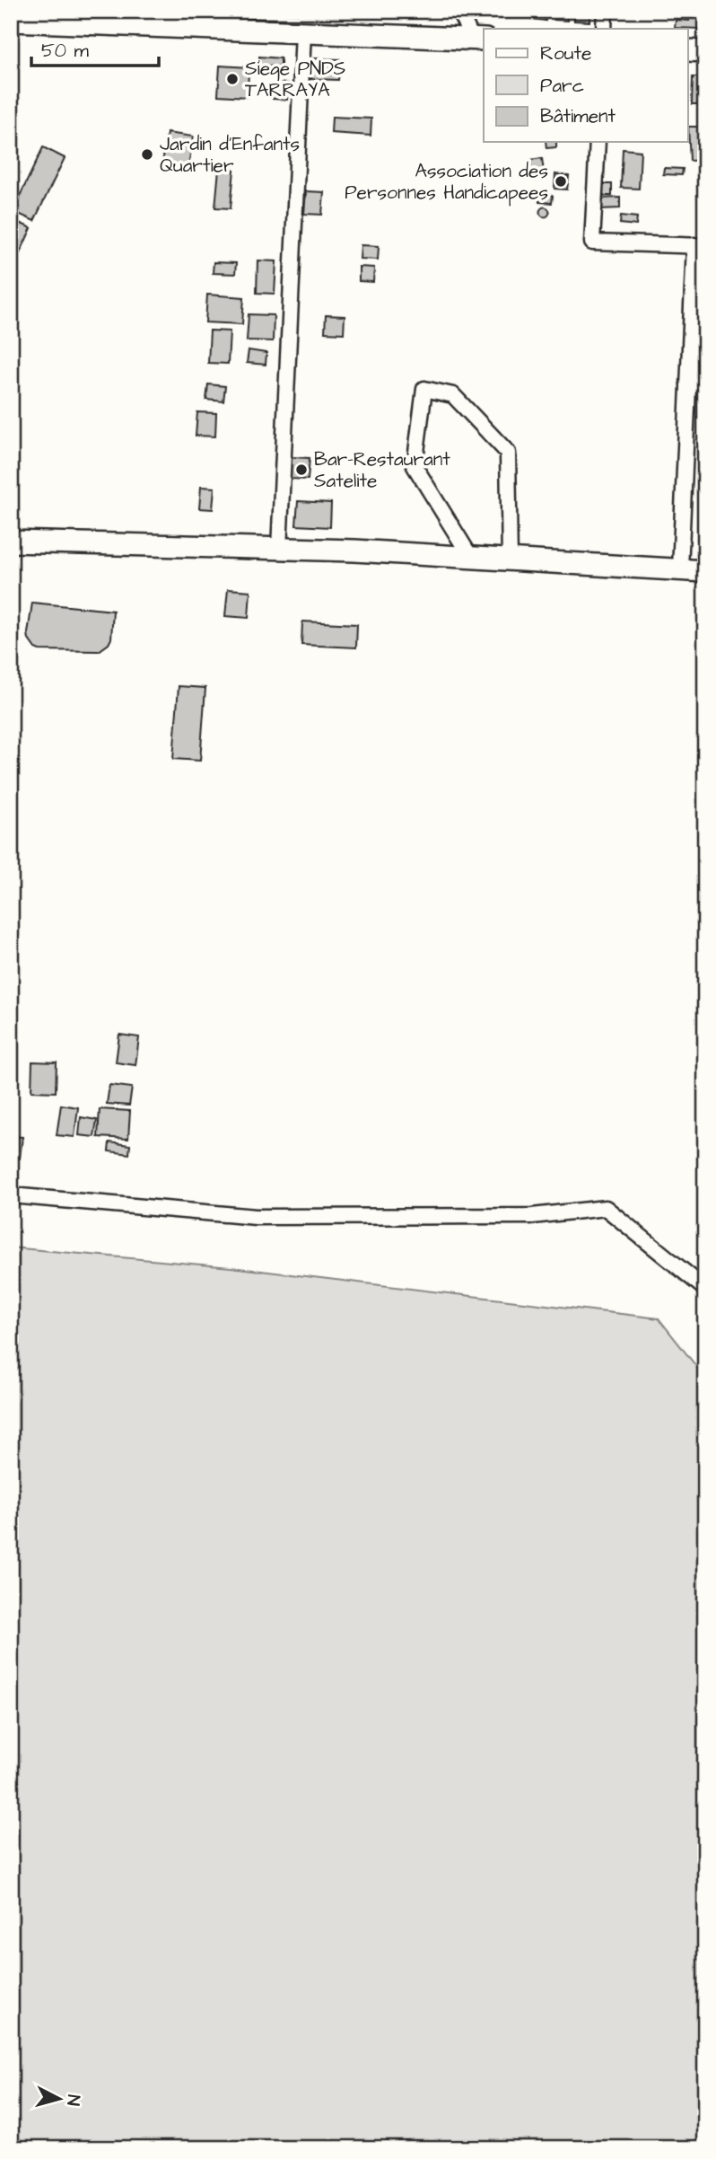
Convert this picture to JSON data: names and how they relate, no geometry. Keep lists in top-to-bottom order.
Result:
{
  "places": [
    "Siege PNDS TARRAYA",
    "Jardin d’Enfants Quartier",
    "Association des Personnes Handicapees",
    "Bar-Restaurant Satelite"
  ],
  "legend": ["Route", "Parc", "Bâtiment"],
  "scale_bar": "50 m",
  "north": "right"
}
